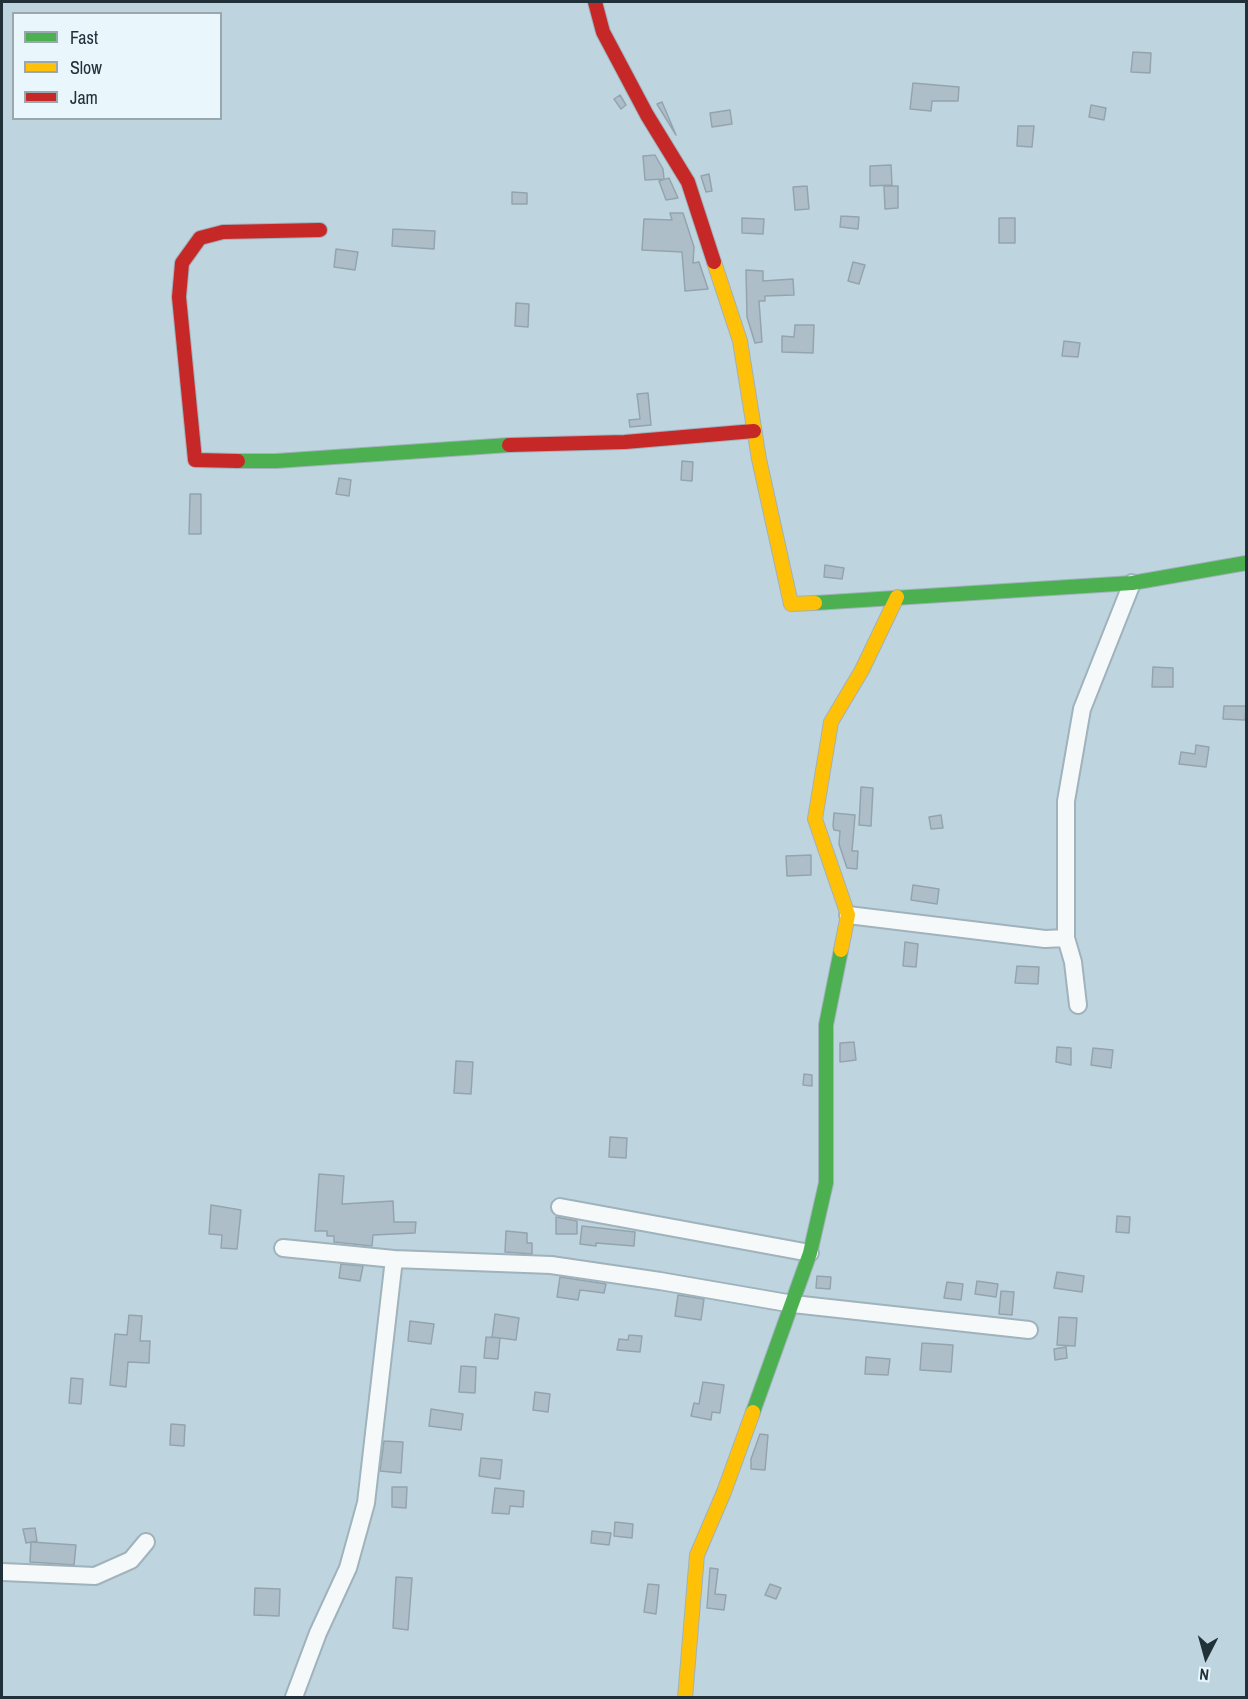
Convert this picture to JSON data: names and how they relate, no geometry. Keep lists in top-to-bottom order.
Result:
{
  "legend": ["Fast", "Slow", "Jam"],
  "north": "bottom"
}
